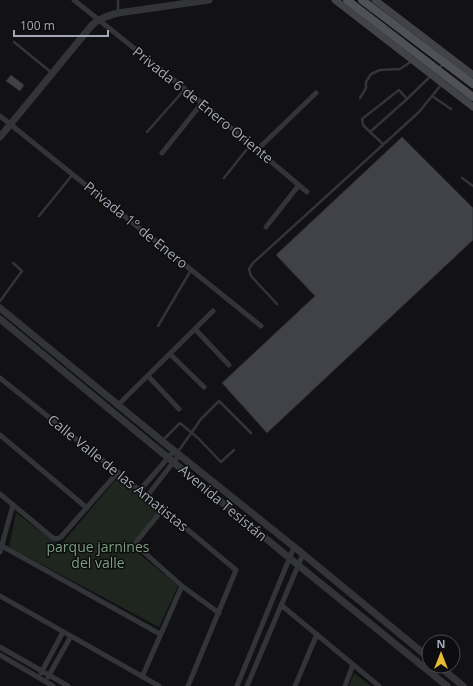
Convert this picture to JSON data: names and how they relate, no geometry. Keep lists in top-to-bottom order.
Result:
{
  "streets": {
    "street": [
      "Privada 6 de Enero Oriente",
      "Privada 1° de Enero",
      "Calle Valle de las Amatistas",
      "Avenida Tesistán"
    ]
  },
  "parks": ["parque jarnines del valle"],
  "scale_bar": "100 m",
  "north": "top"
}
